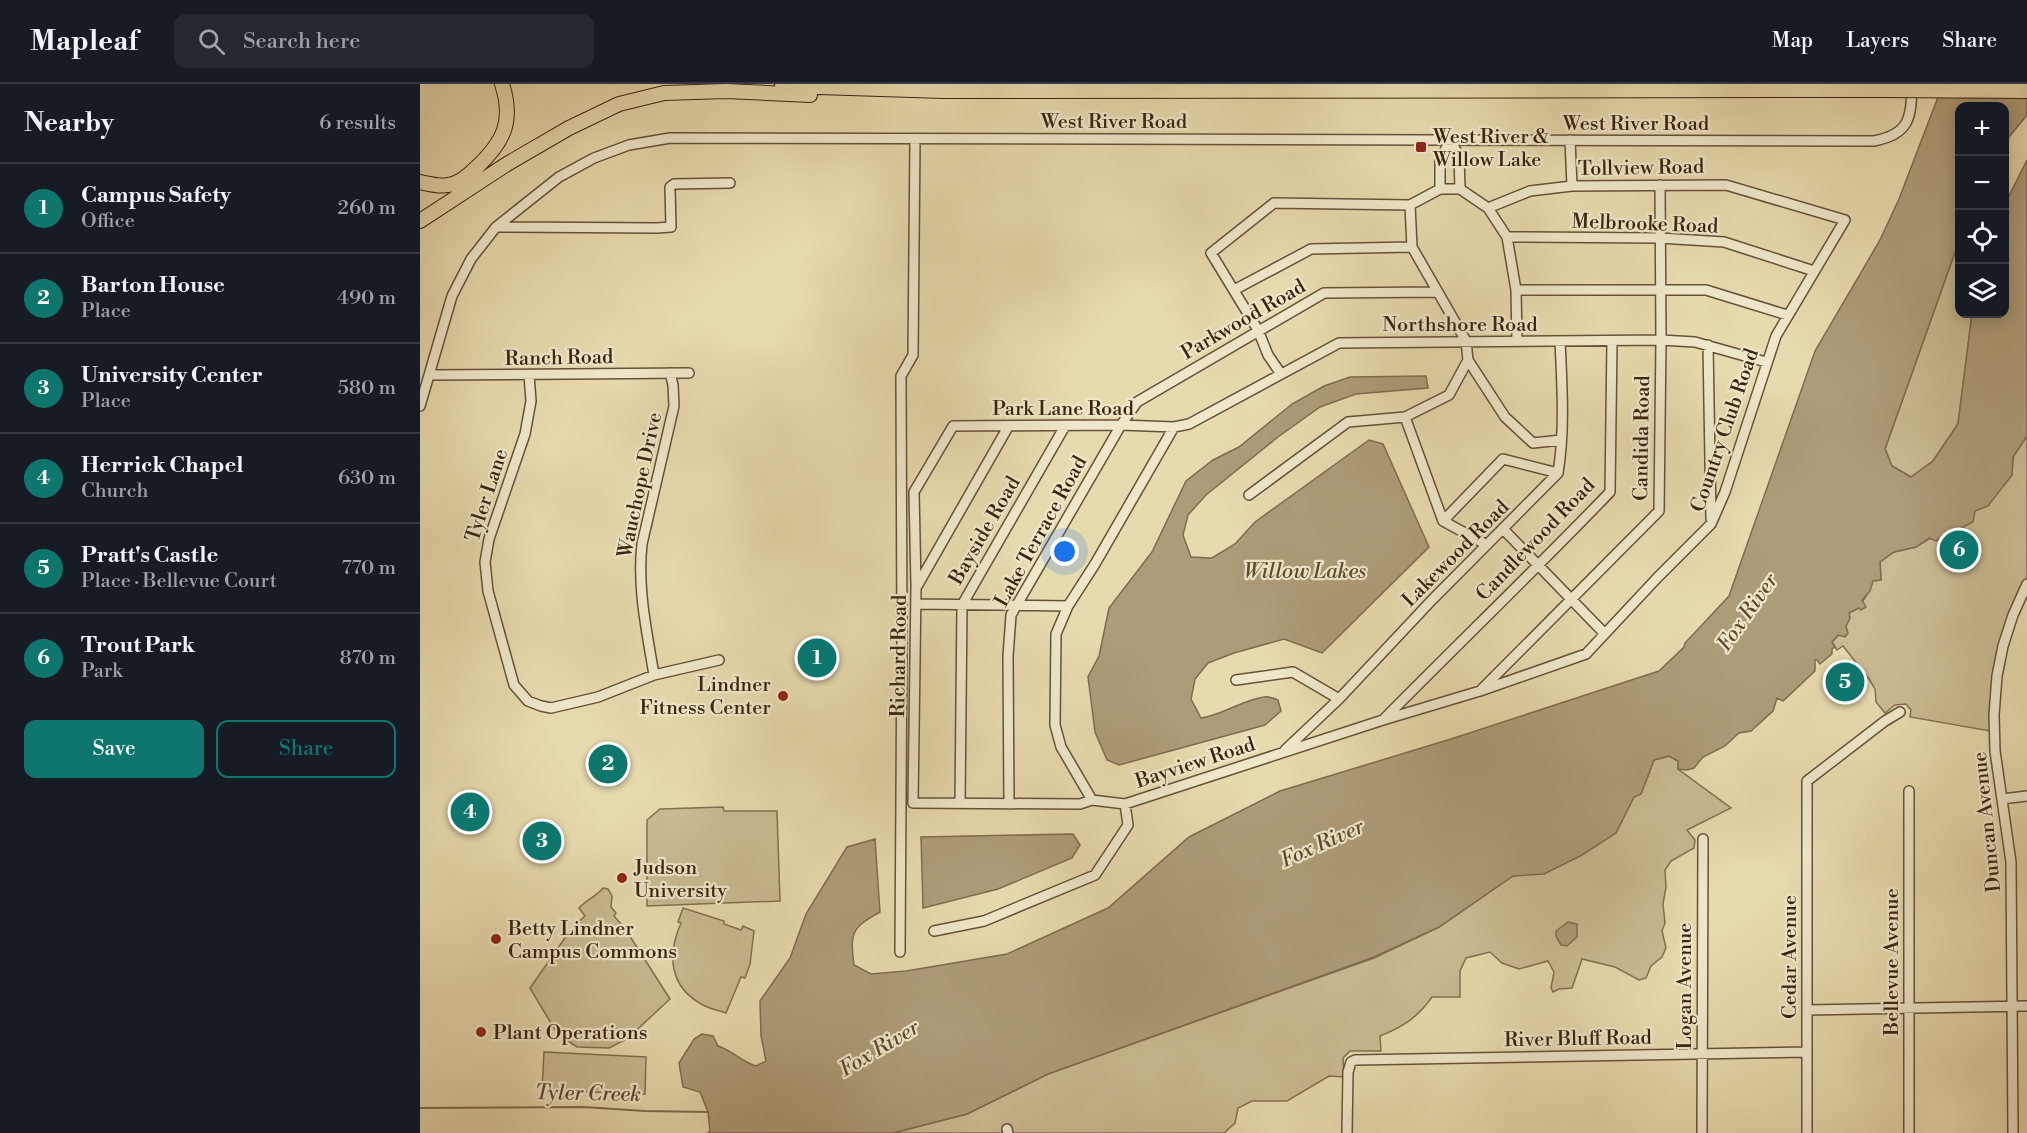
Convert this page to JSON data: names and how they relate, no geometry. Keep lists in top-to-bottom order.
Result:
{
  "streets": {
    "street": [
      "West River Road",
      "Tollview Road",
      "Melbrooke Road",
      "Parkwood Road",
      "Northshore Road",
      "Ranch Road",
      "Park Lane Road",
      "Country Club Road",
      "Candida Road",
      "Wauchope Drive",
      "Tyler Lane",
      "Bayside Road",
      "Lake Terrace Road",
      "Candlewood Road",
      "Lakewood Road",
      "Richard Road",
      "Bayview Road",
      "Duncan Avenue",
      "Cedar Avenue",
      "Bellevue Avenue",
      "Logan Avenue",
      "River Bluff Road"
    ]
  },
  "crossings": [
    ["West River Road", "Ranch Road"],
    ["Tollview Road", "Country Club Road"],
    ["Tollview Road", "Candida Road"],
    ["Melbrooke Road", "Country Club Road"],
    ["Melbrooke Road", "Candida Road"],
    ["Parkwood Road", "Park Lane Road"],
    ["Parkwood Road", "Lake Terrace Road"],
    ["Northshore Road", "Park Lane Road"],
    ["Northshore Road", "Country Club Road"],
    ["Northshore Road", "Candida Road"],
    ["Northshore Road", "Candlewood Road"],
    ["Ranch Road", "Wauchope Drive"],
    ["Ranch Road", "Tyler Lane"],
    ["Park Lane Road", "Bayside Road"],
    ["Park Lane Road", "Lake Terrace Road"],
    ["Park Lane Road", "Richard Road"],
    ["Country Club Road", "Candida Road"],
    ["Country Club Road", "Bayview Road"],
    ["Candida Road", "Bayview Road"],
    ["Wauchope Drive", "Tyler Lane"],
    ["Bayside Road", "Bayview Road"],
    ["Lake Terrace Road", "Bayview Road"],
    ["Candlewood Road", "Bayview Road"],
    ["Lakewood Road", "Bayview Road"],
    ["Richard Road", "Bayview Road"],
    ["Cedar Avenue", "River Bluff Road"],
    ["Logan Avenue", "River Bluff Road"]
  ],
  "water": ["Willow Lakes", "Fox River", "Tyler Creek"],
  "places": {
    "transit": ["West River & Willow Lake"],
    "other": [
      "Lindner Fitness Center",
      "Judson University",
      "Betty Lindner Campus Commons",
      "Plant Operations"
    ]
  },
  "page": {
    "header": "Mapleaf",
    "search": "Search here",
    "nav": ["Map", "Layers", "Share"],
    "heading": ["Nearby", "6 results"],
    "map_buttons": ["+", "−"],
    "list": [
      {
        "mark": "1",
        "name": "Campus Safety",
        "note": "Office",
        "value": "260 m"
      },
      {
        "mark": "2",
        "name": "Barton House",
        "note": "Place",
        "value": "490 m"
      },
      {
        "mark": "3",
        "name": "University Center",
        "note": "Place",
        "value": "580 m"
      },
      {
        "mark": "4",
        "name": "Herrick Chapel",
        "note": "Church",
        "value": "630 m"
      },
      {
        "mark": "5",
        "name": "Pratt's Castle",
        "note": "Place · Bellevue Court",
        "value": "770 m"
      },
      {
        "mark": "6",
        "name": "Trout Park",
        "note": "Park",
        "value": "870 m"
      }
    ],
    "pins": [
      "6",
      "1",
      "5",
      "2",
      "4",
      "3"
    ],
    "buttons": ["Save", "Share"]
  }
}
